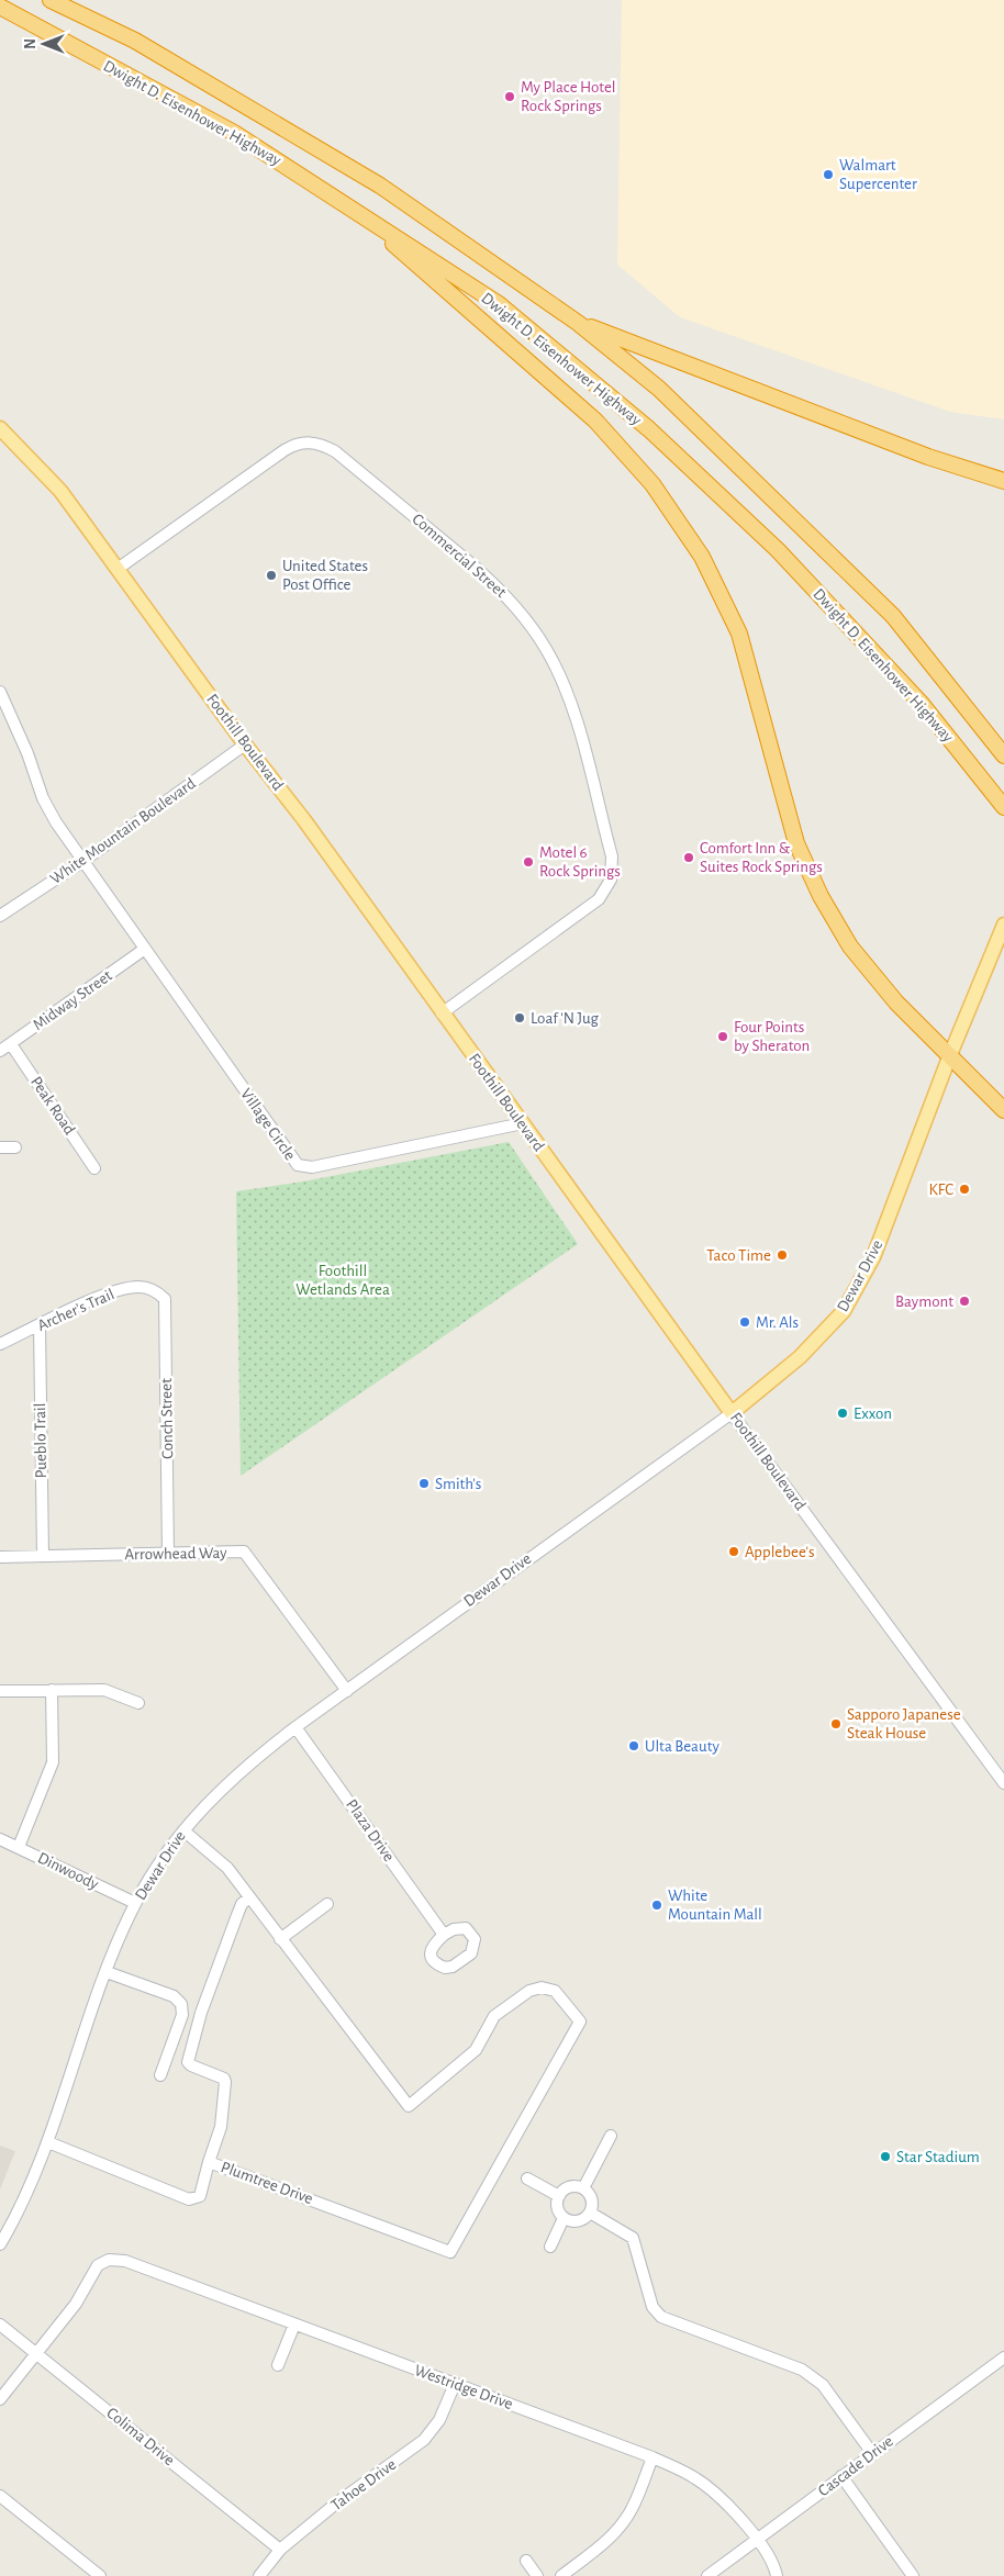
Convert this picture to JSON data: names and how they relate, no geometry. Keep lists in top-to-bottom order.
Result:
{
  "streets": {
    "highway": ["Dwight D. Eisenhower Highway"],
    "main road": ["Foothill Boulevard", "Dewar Drive"],
    "street": [
      "Commercial Street",
      "White Mountain Boulevard",
      "Midway Street",
      "Peak Road",
      "Village Circle",
      "Archer's Trail",
      "Conch Street",
      "Pueblo Trail",
      "Arrowhead Way",
      "Plaza Drive",
      "Dinwoody",
      "Plumtree Drive",
      "Westridge Drive",
      "Colima Drive",
      "Cascade Drive",
      "Tahoe Drive"
    ]
  },
  "crossings": [
    ["Commercial Street", "Foothill Boulevard"],
    ["Foothill Boulevard", "White Mountain Boulevard"],
    ["Foothill Boulevard", "Village Circle"],
    ["Foothill Boulevard", "Dewar Drive"],
    ["White Mountain Boulevard", "Village Circle"],
    ["Midway Street", "Peak Road"],
    ["Midway Street", "Village Circle"],
    ["Dewar Drive", "Arrowhead Way"],
    ["Dewar Drive", "Plaza Drive"],
    ["Dewar Drive", "Dinwoody"],
    ["Dewar Drive", "Plumtree Drive"],
    ["Archer's Trail", "Conch Street"],
    ["Archer's Trail", "Pueblo Trail"],
    ["Conch Street", "Arrowhead Way"],
    ["Pueblo Trail", "Arrowhead Way"],
    ["Westridge Drive", "Colima Drive"],
    ["Westridge Drive", "Cascade Drive"],
    ["Westridge Drive", "Tahoe Drive"],
    ["Colima Drive", "Tahoe Drive"]
  ],
  "parks": ["Foothill Wetlands Area"],
  "places": [
    "My Place Hotel Rock Springs",
    "Walmart Supercenter",
    "United States Post Office",
    "Comfort Inn & Suites Rock Springs",
    "Motel 6 Rock Springs",
    "Loaf 'N Jug",
    "Four Points by Sheraton",
    "KFC",
    "Taco Time",
    "Baymont",
    "Mr. Als",
    "Exxon",
    "Smith's",
    "Applebee's",
    "Sapporo Japanese Steak House",
    "Ulta Beauty",
    "White Mountain Mall",
    "Star Stadium"
  ],
  "north": "left"
}
